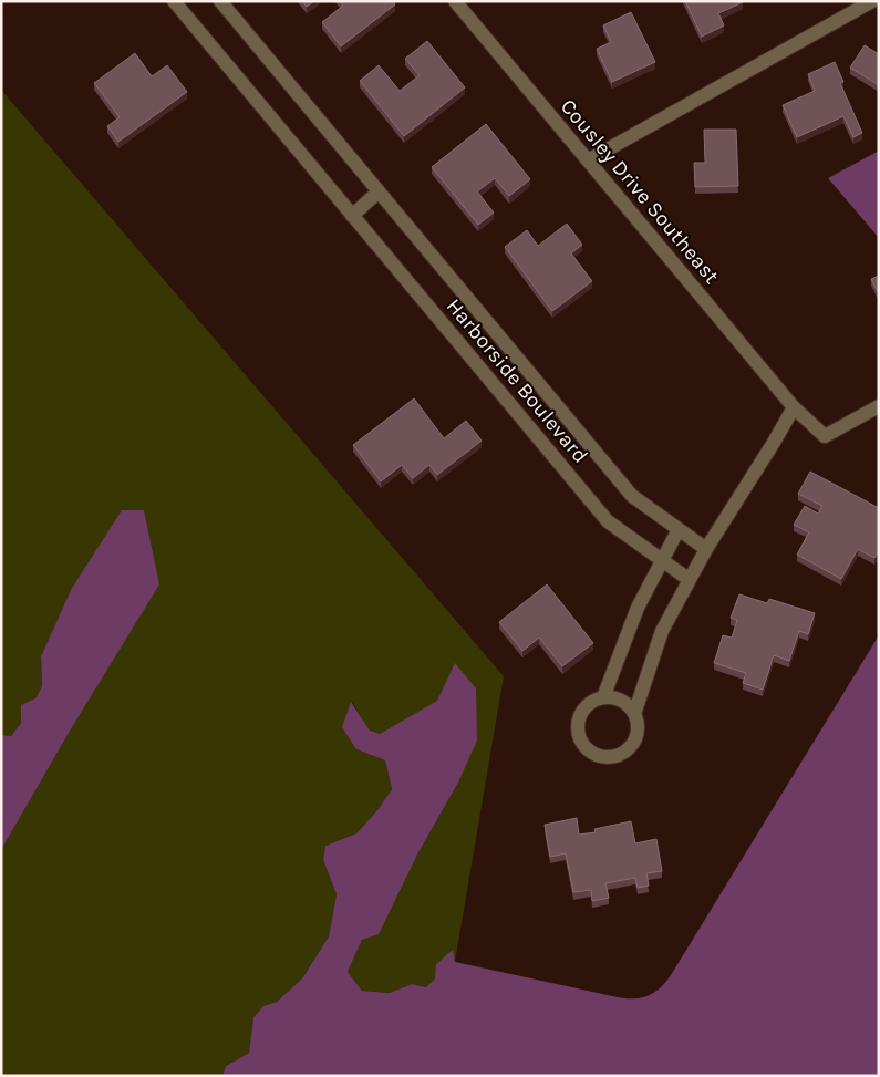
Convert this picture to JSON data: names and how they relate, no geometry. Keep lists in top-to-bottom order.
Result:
{
  "streets": {
    "street": ["Cousley Drive Southeast", "Harborside Boulevard"]
  }
}
